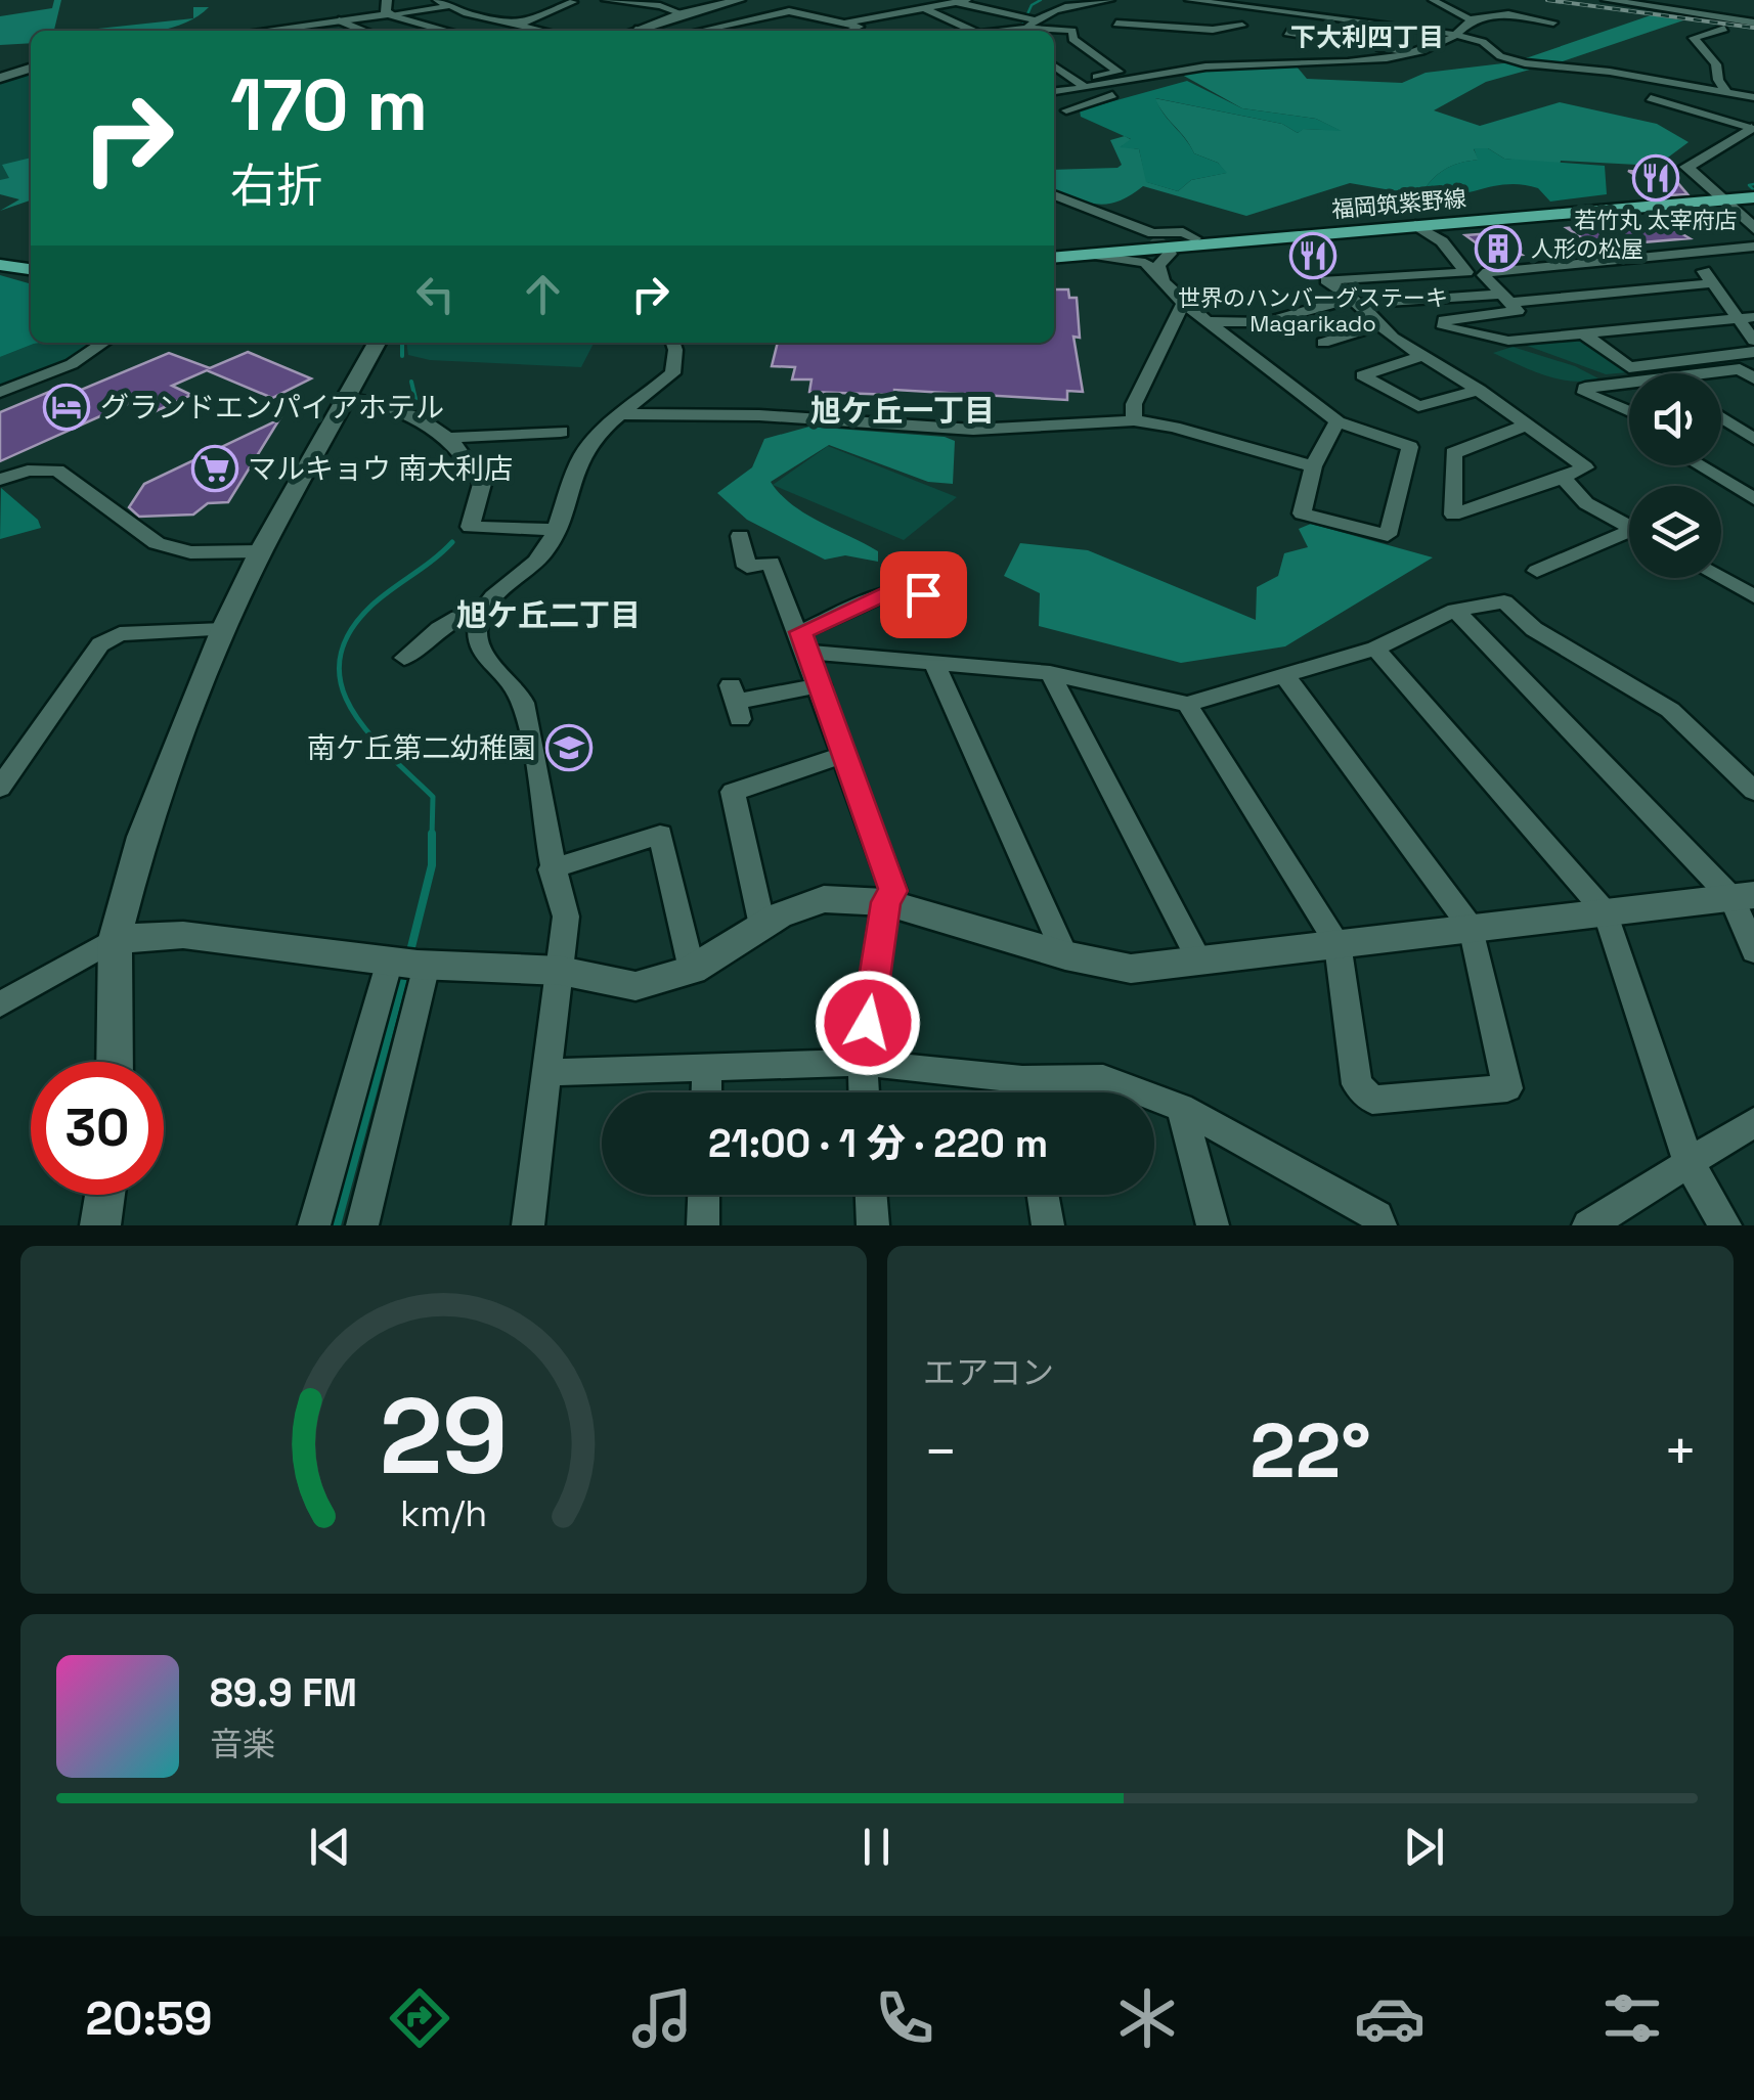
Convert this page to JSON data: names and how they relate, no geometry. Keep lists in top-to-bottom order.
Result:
{
  "streets": {
    "main road": ["福岡筑紫野線"]
  },
  "districts": ["下大利四丁目", "旭ケ丘一丁目", "旭ケ丘二丁目"],
  "places": {
    "restaurant": ["若竹丸 太宰府店", "世界のハンバーグステーキ Magarikado"],
    "building": ["人形の松屋"],
    "hotel": ["グランドエンパイアホテル"],
    "supermarket": ["マルキョウ 南大利店"],
    "school or university": ["南ケ丘第二幼稚園"]
  },
  "page": {
    "turn": ["170 m", "右折"],
    "limit": "30",
    "trip": "21:00 · 1 分 · 220 m",
    "tile": "エアコン",
    "heat": ["−", "22°", "+"],
    "song": ["89.9 FM", "音楽"],
    "tabs": "20:59",
    "gauge": ["29", "km/h"]
  }
}
